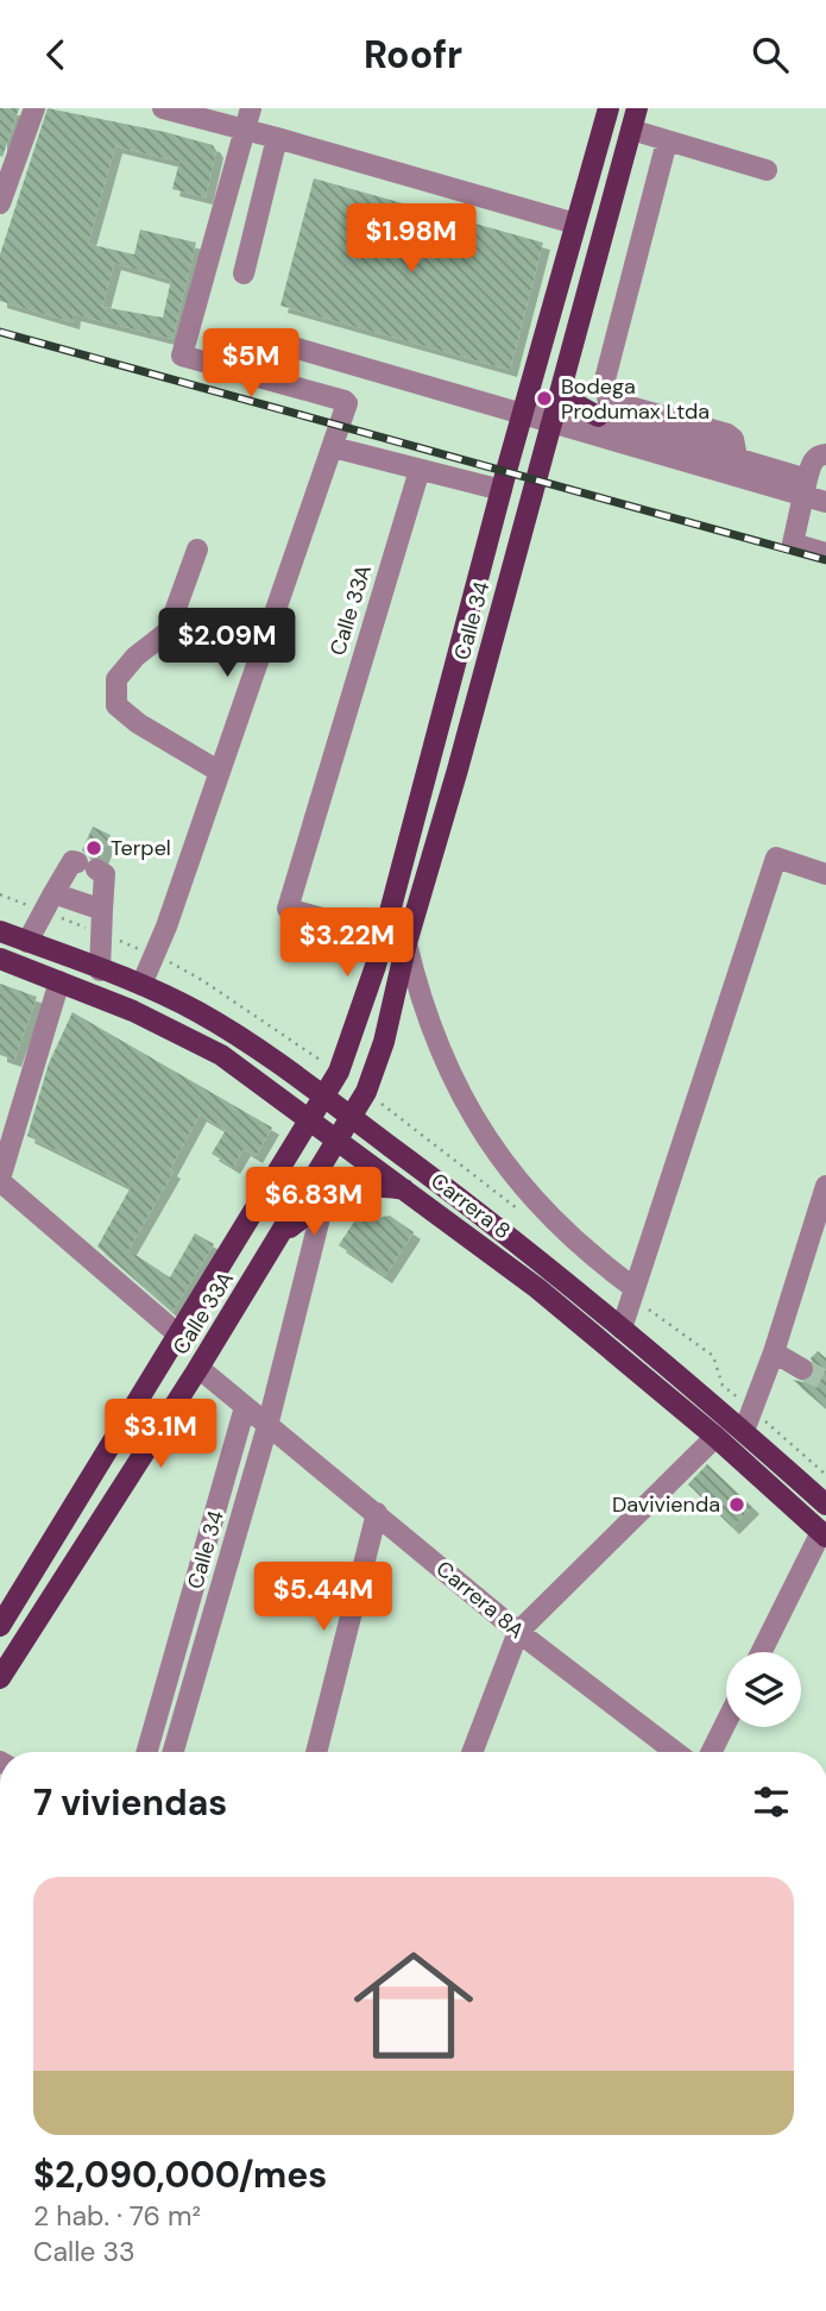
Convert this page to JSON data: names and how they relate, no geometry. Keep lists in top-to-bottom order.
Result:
{
  "streets": {
    "main road": ["Calle 33A", "Calle 34", "Carrera 8"],
    "street": ["Carrera 8A"]
  },
  "crossings": [
    ["Calle 33A", "Calle 34"],
    ["Calle 33A", "Carrera 8"],
    ["Calle 33A", "Carrera 8A"],
    ["Calle 34", "Carrera 8"],
    ["Calle 34", "Carrera 8A"]
  ],
  "places": ["Bodega Produmax Ltda", "Terpel", "Davivienda"],
  "page": {
    "header": "Roofr",
    "price": [
      "$1.98M",
      "$5M",
      "$2.09M",
      "$3.22M",
      "$6.83M",
      "$3.1M",
      "$5.44M"
    ],
    "heading": "7 viviendas",
    "list": [
      {
        "name": "$2,090,000/mes",
        "note": "2 hab. · 76 m² · Calle 33"
      }
    ]
  }
}
